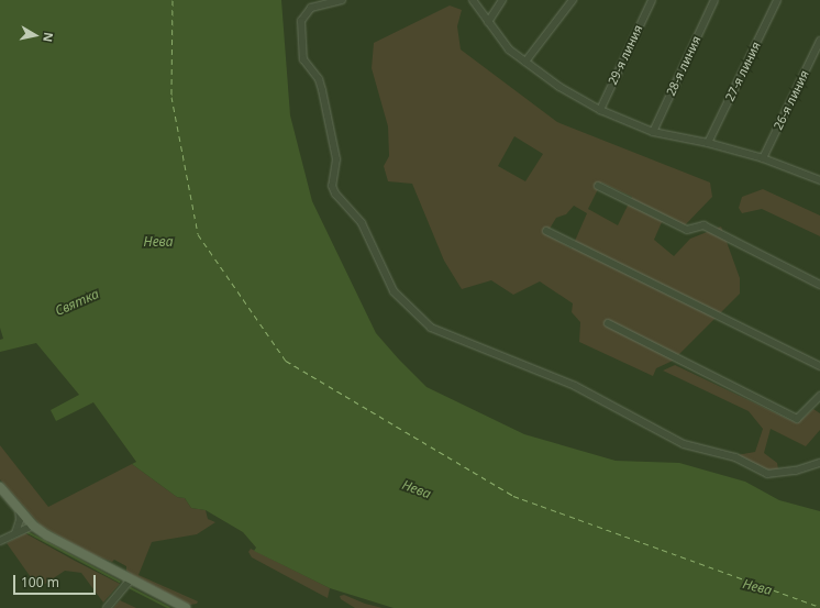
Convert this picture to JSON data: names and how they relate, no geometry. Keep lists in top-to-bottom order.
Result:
{
  "streets": {
    "street": [
      "29-я линия",
      "28-я линия",
      "27-я линия",
      "26-я линия"
    ]
  },
  "water": ["Нева", "Святка"],
  "scale_bar": "100 m",
  "north": "right"
}
